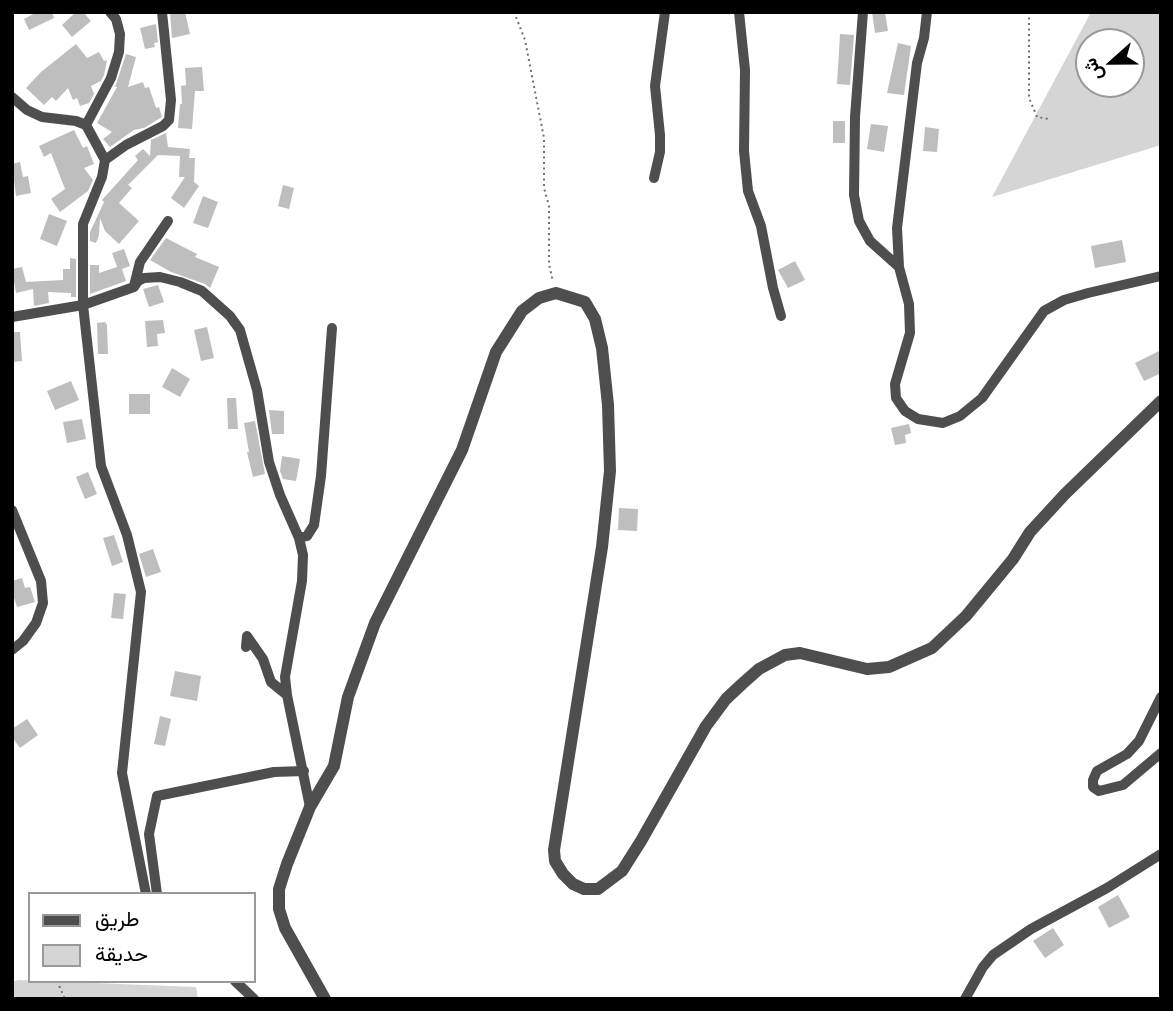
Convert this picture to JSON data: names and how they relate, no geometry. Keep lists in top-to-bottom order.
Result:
{
  "legend": ["طريق", "حديقة"],
  "north": "left"
}
